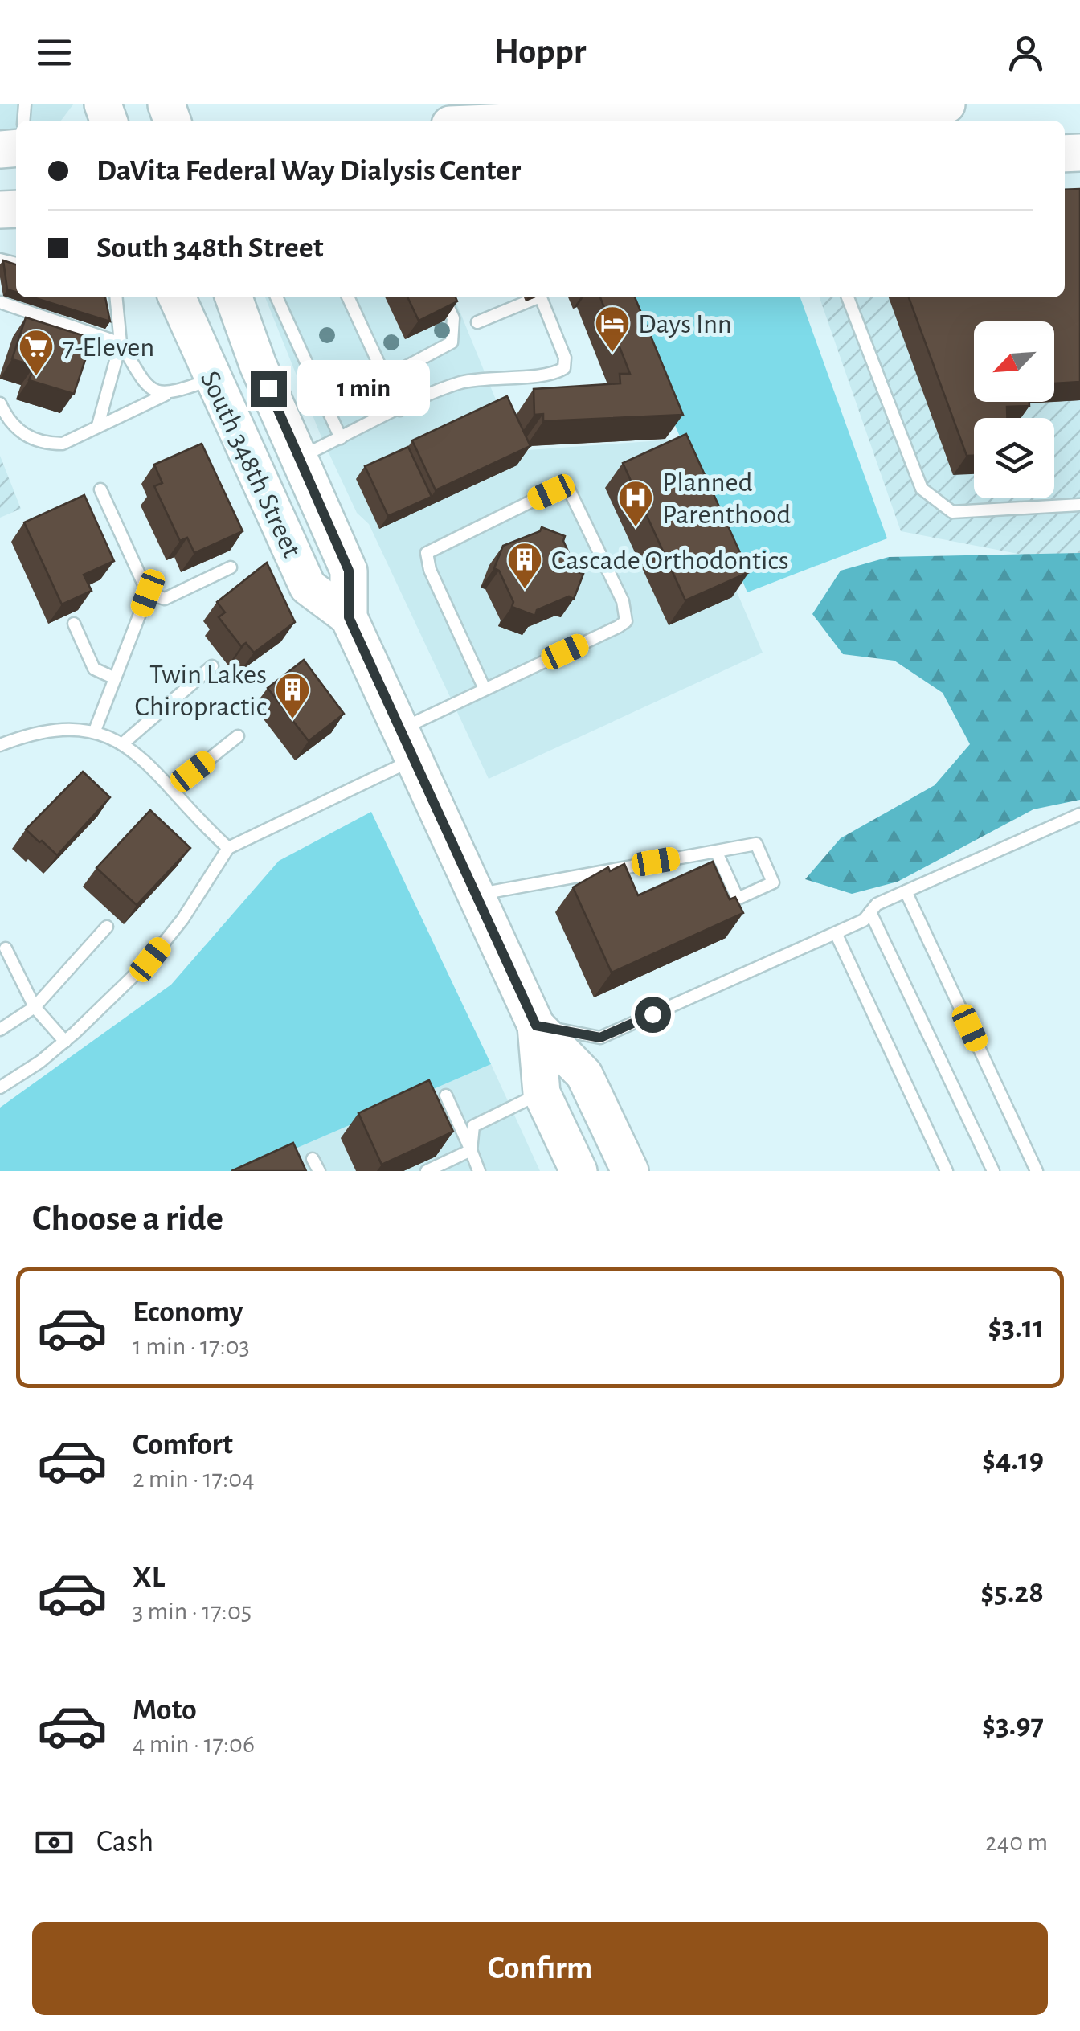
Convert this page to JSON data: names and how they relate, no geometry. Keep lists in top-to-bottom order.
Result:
{
  "streets": {
    "main road": ["South 348th Street"]
  },
  "places": {
    "hotel": ["Days Inn"],
    "supermarket": ["7-Eleven"],
    "hospital": ["Planned Parenthood"],
    "building": ["Cascade Orthodontics", "Twin Lakes Chiropractic"]
  },
  "north": "bottom left",
  "page": {
    "header": "Hoppr",
    "banner": ["DaVita Federal Way Dialysis Center", "South 348th Street"],
    "bubble": "1 min",
    "heading": "Choose a ride",
    "list": [
      {
        "name": "Economy",
        "note": "1 min · 17:03",
        "value": "$3.11"
      },
      {
        "name": "Comfort",
        "note": "2 min · 17:04",
        "value": "$4.19"
      },
      {
        "name": "XL",
        "note": "3 min · 17:05",
        "value": "$5.28"
      },
      {
        "name": "Moto",
        "note": "4 min · 17:06",
        "value": "$3.97"
      }
    ],
    "pay": ["Cash", "240 m"],
    "buttons": "Confirm"
  }
}
